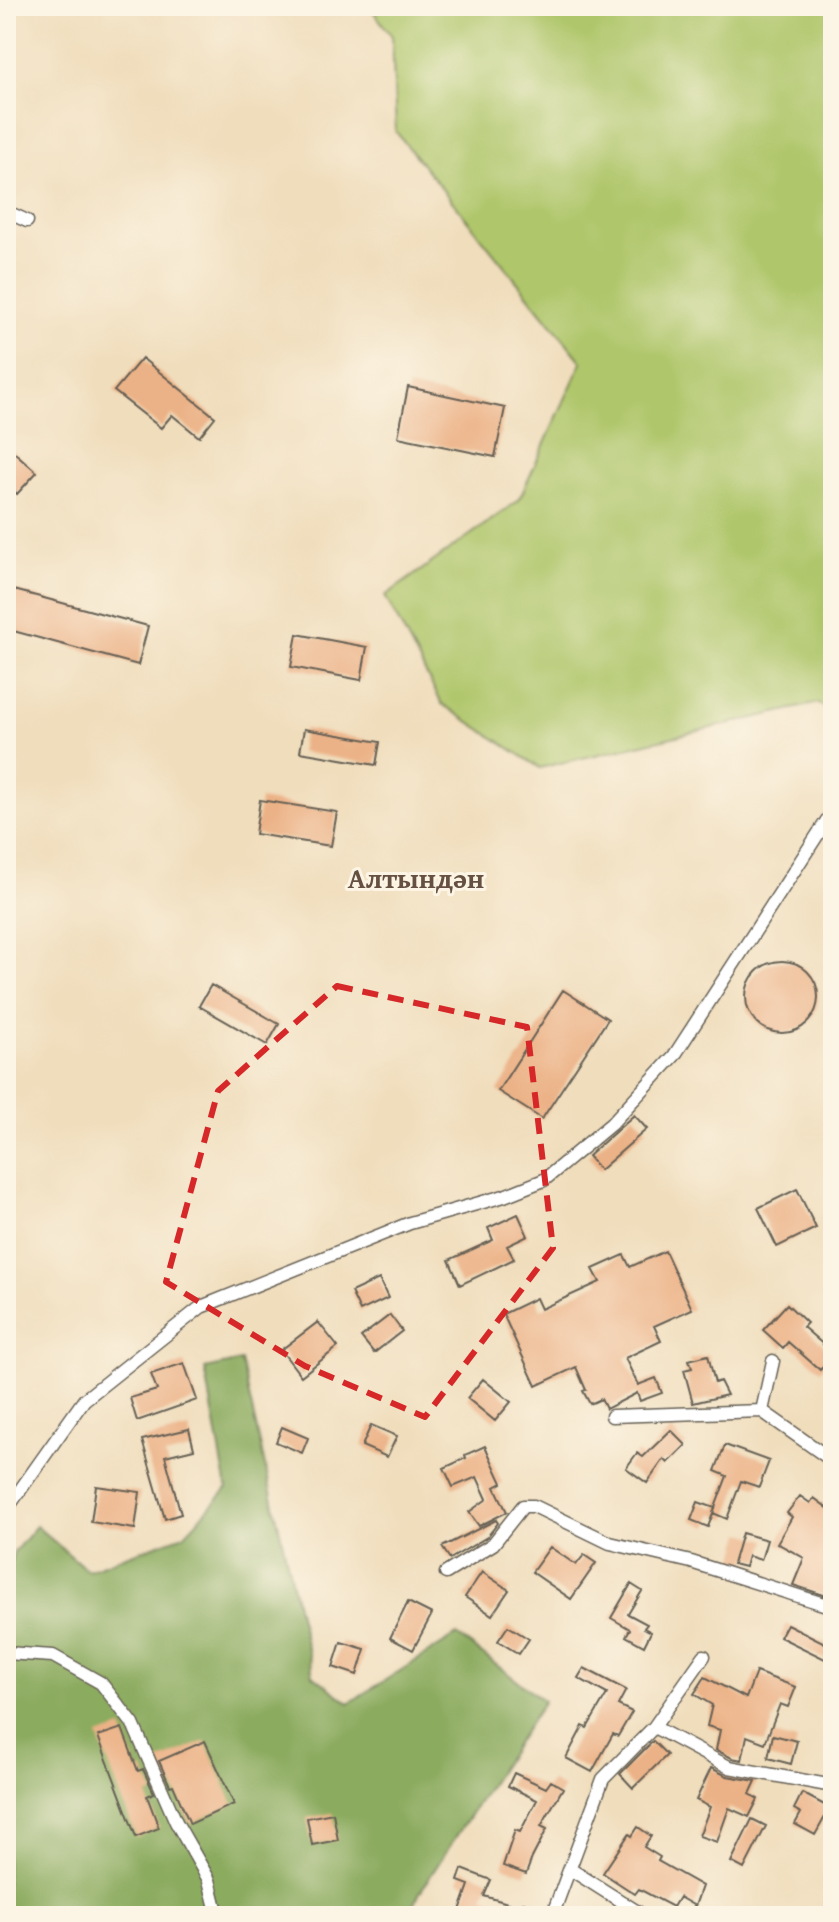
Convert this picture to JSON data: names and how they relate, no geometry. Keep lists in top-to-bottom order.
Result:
{
  "districts": ["Алтындән"]
}
